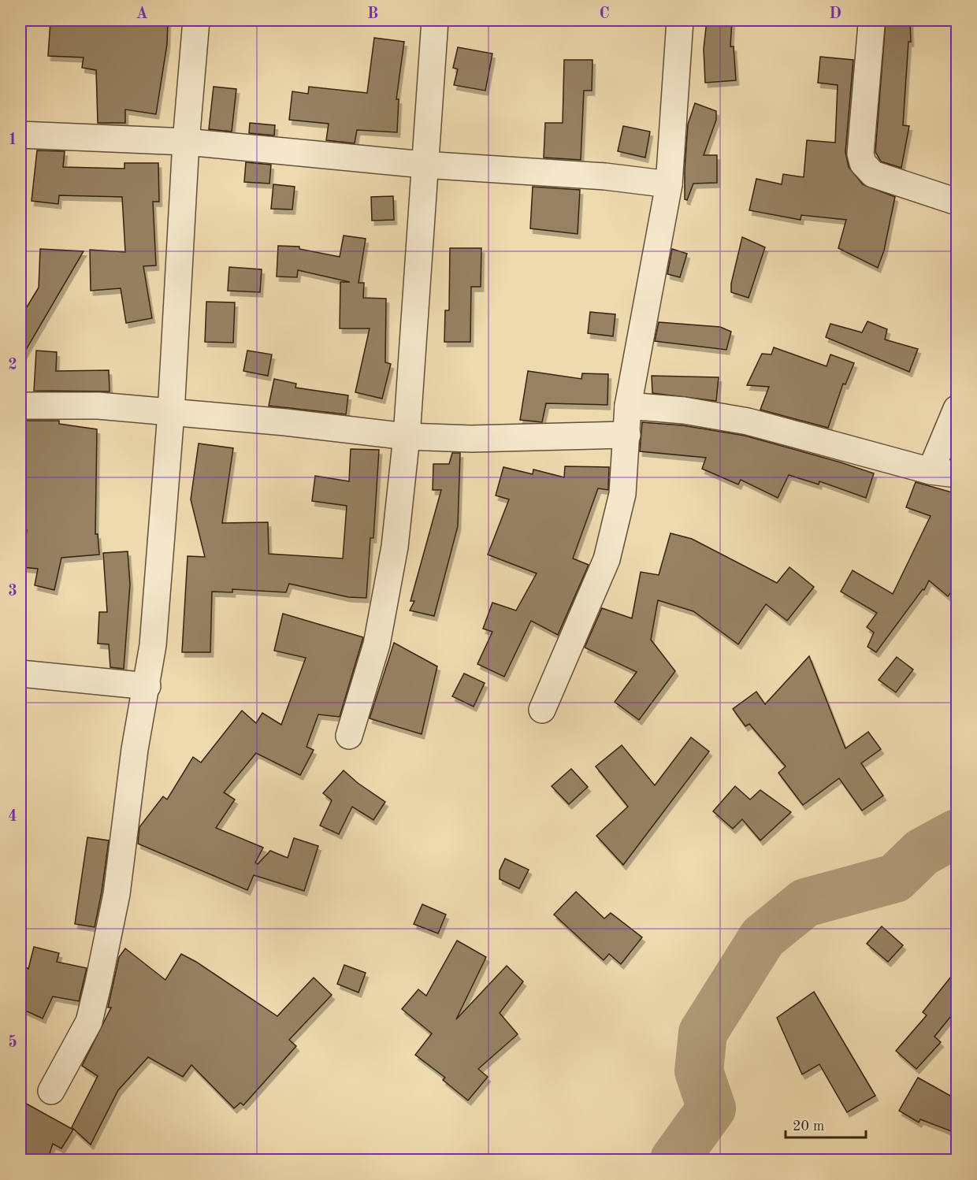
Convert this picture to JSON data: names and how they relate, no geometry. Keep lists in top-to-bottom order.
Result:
{
  "scale_bar": "20 m",
  "grid": {
    "columns": [
      "A",
      "B",
      "C",
      "D"
    ],
    "rows": [
      "1",
      "2",
      "3",
      "4",
      "5"
    ]
  }
}
